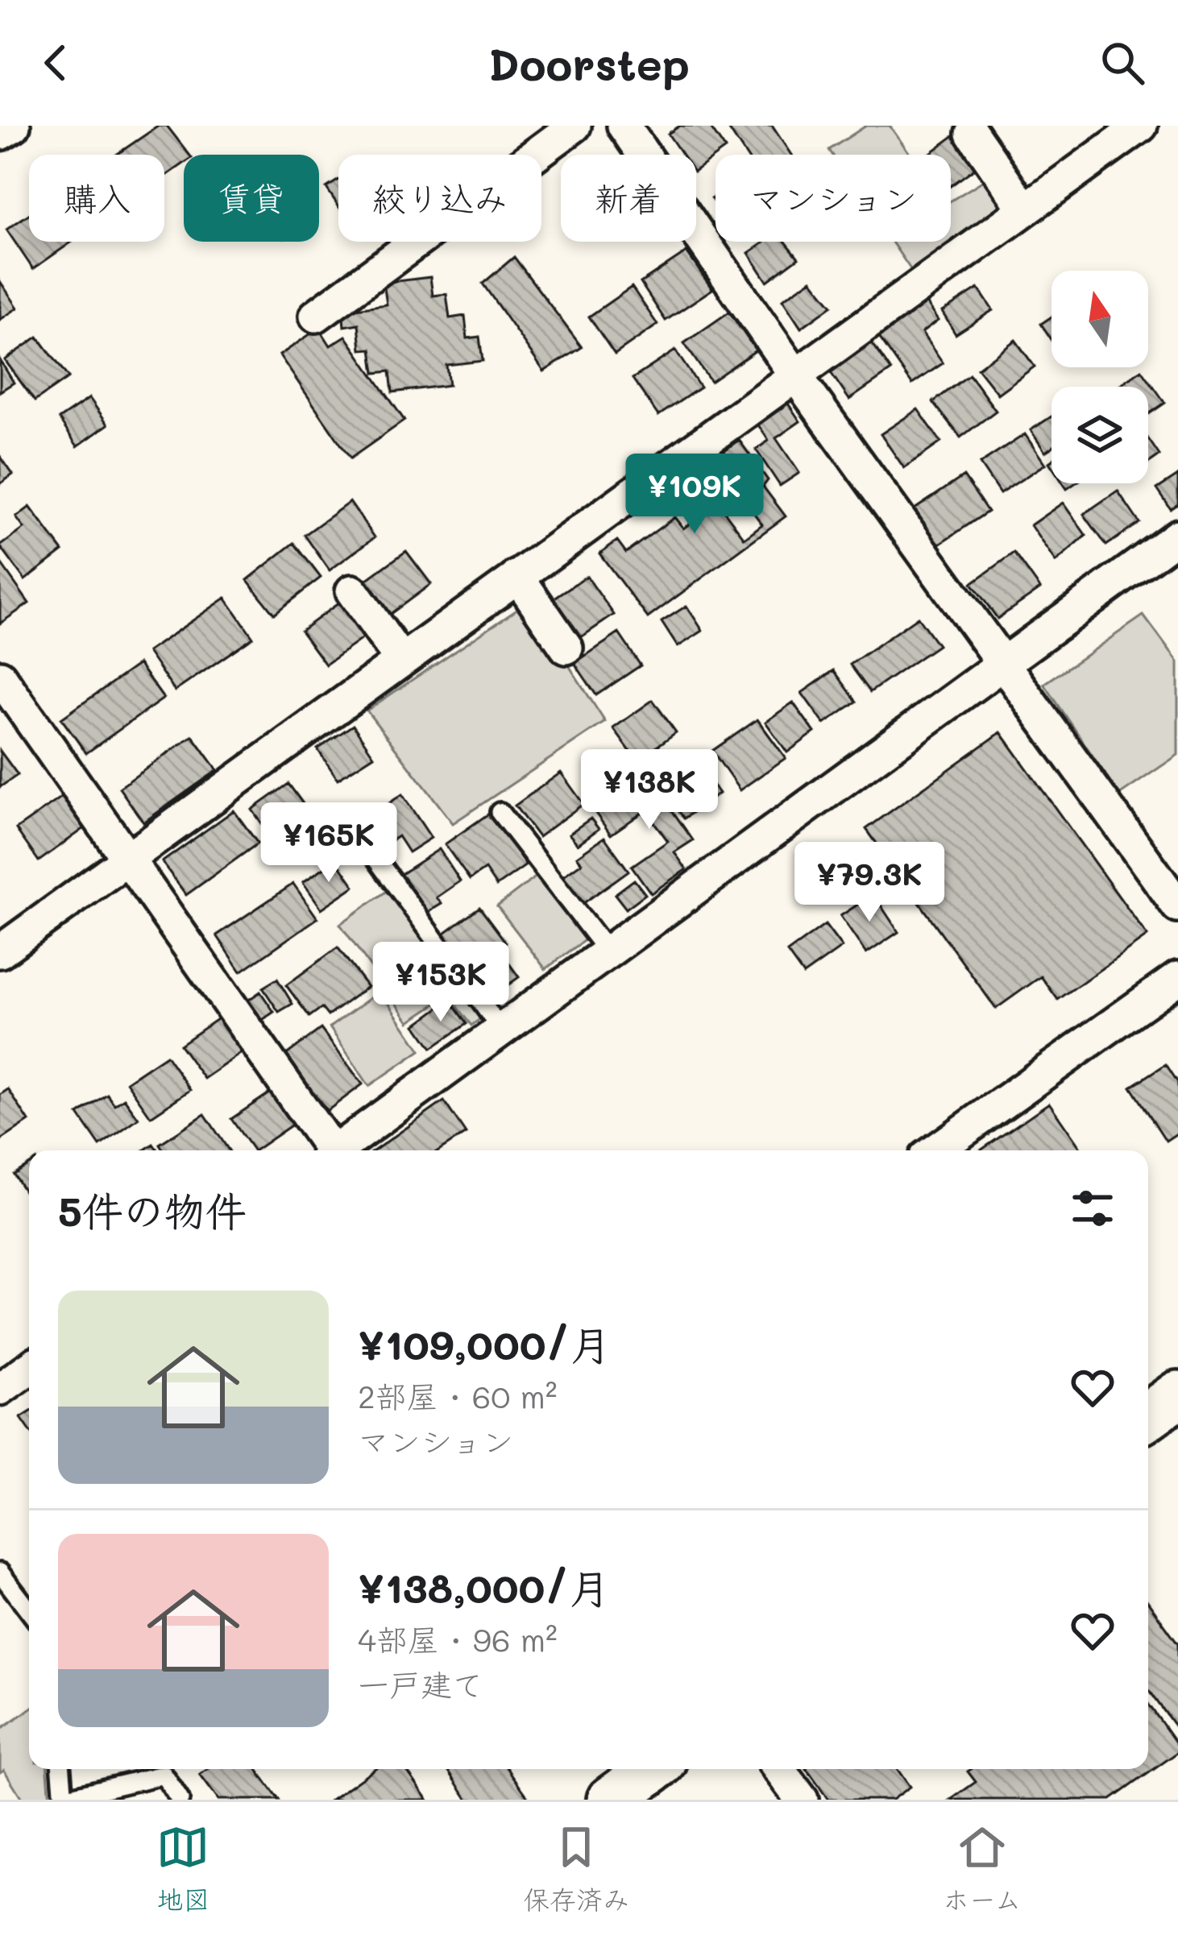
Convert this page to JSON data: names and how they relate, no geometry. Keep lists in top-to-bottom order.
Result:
{
  "north": "top",
  "page": {
    "header": "Doorstep",
    "chip": [
      "購入",
      "賃貸",
      "絞り込み",
      "新着",
      "マンション"
    ],
    "price": [
      "¥109K",
      "¥138K",
      "¥165K",
      "¥79.3K",
      "¥153K"
    ],
    "heading": "5件の物件",
    "list": [
      {
        "name": "¥109,000/月",
        "note": "2部屋 · 60 m² · マンション"
      },
      {
        "name": "¥138,000/月",
        "note": "4部屋 · 96 m² · 一戸建て"
      }
    ],
    "tabs": ["地図", "保存済み", "ホーム"]
  }
}
